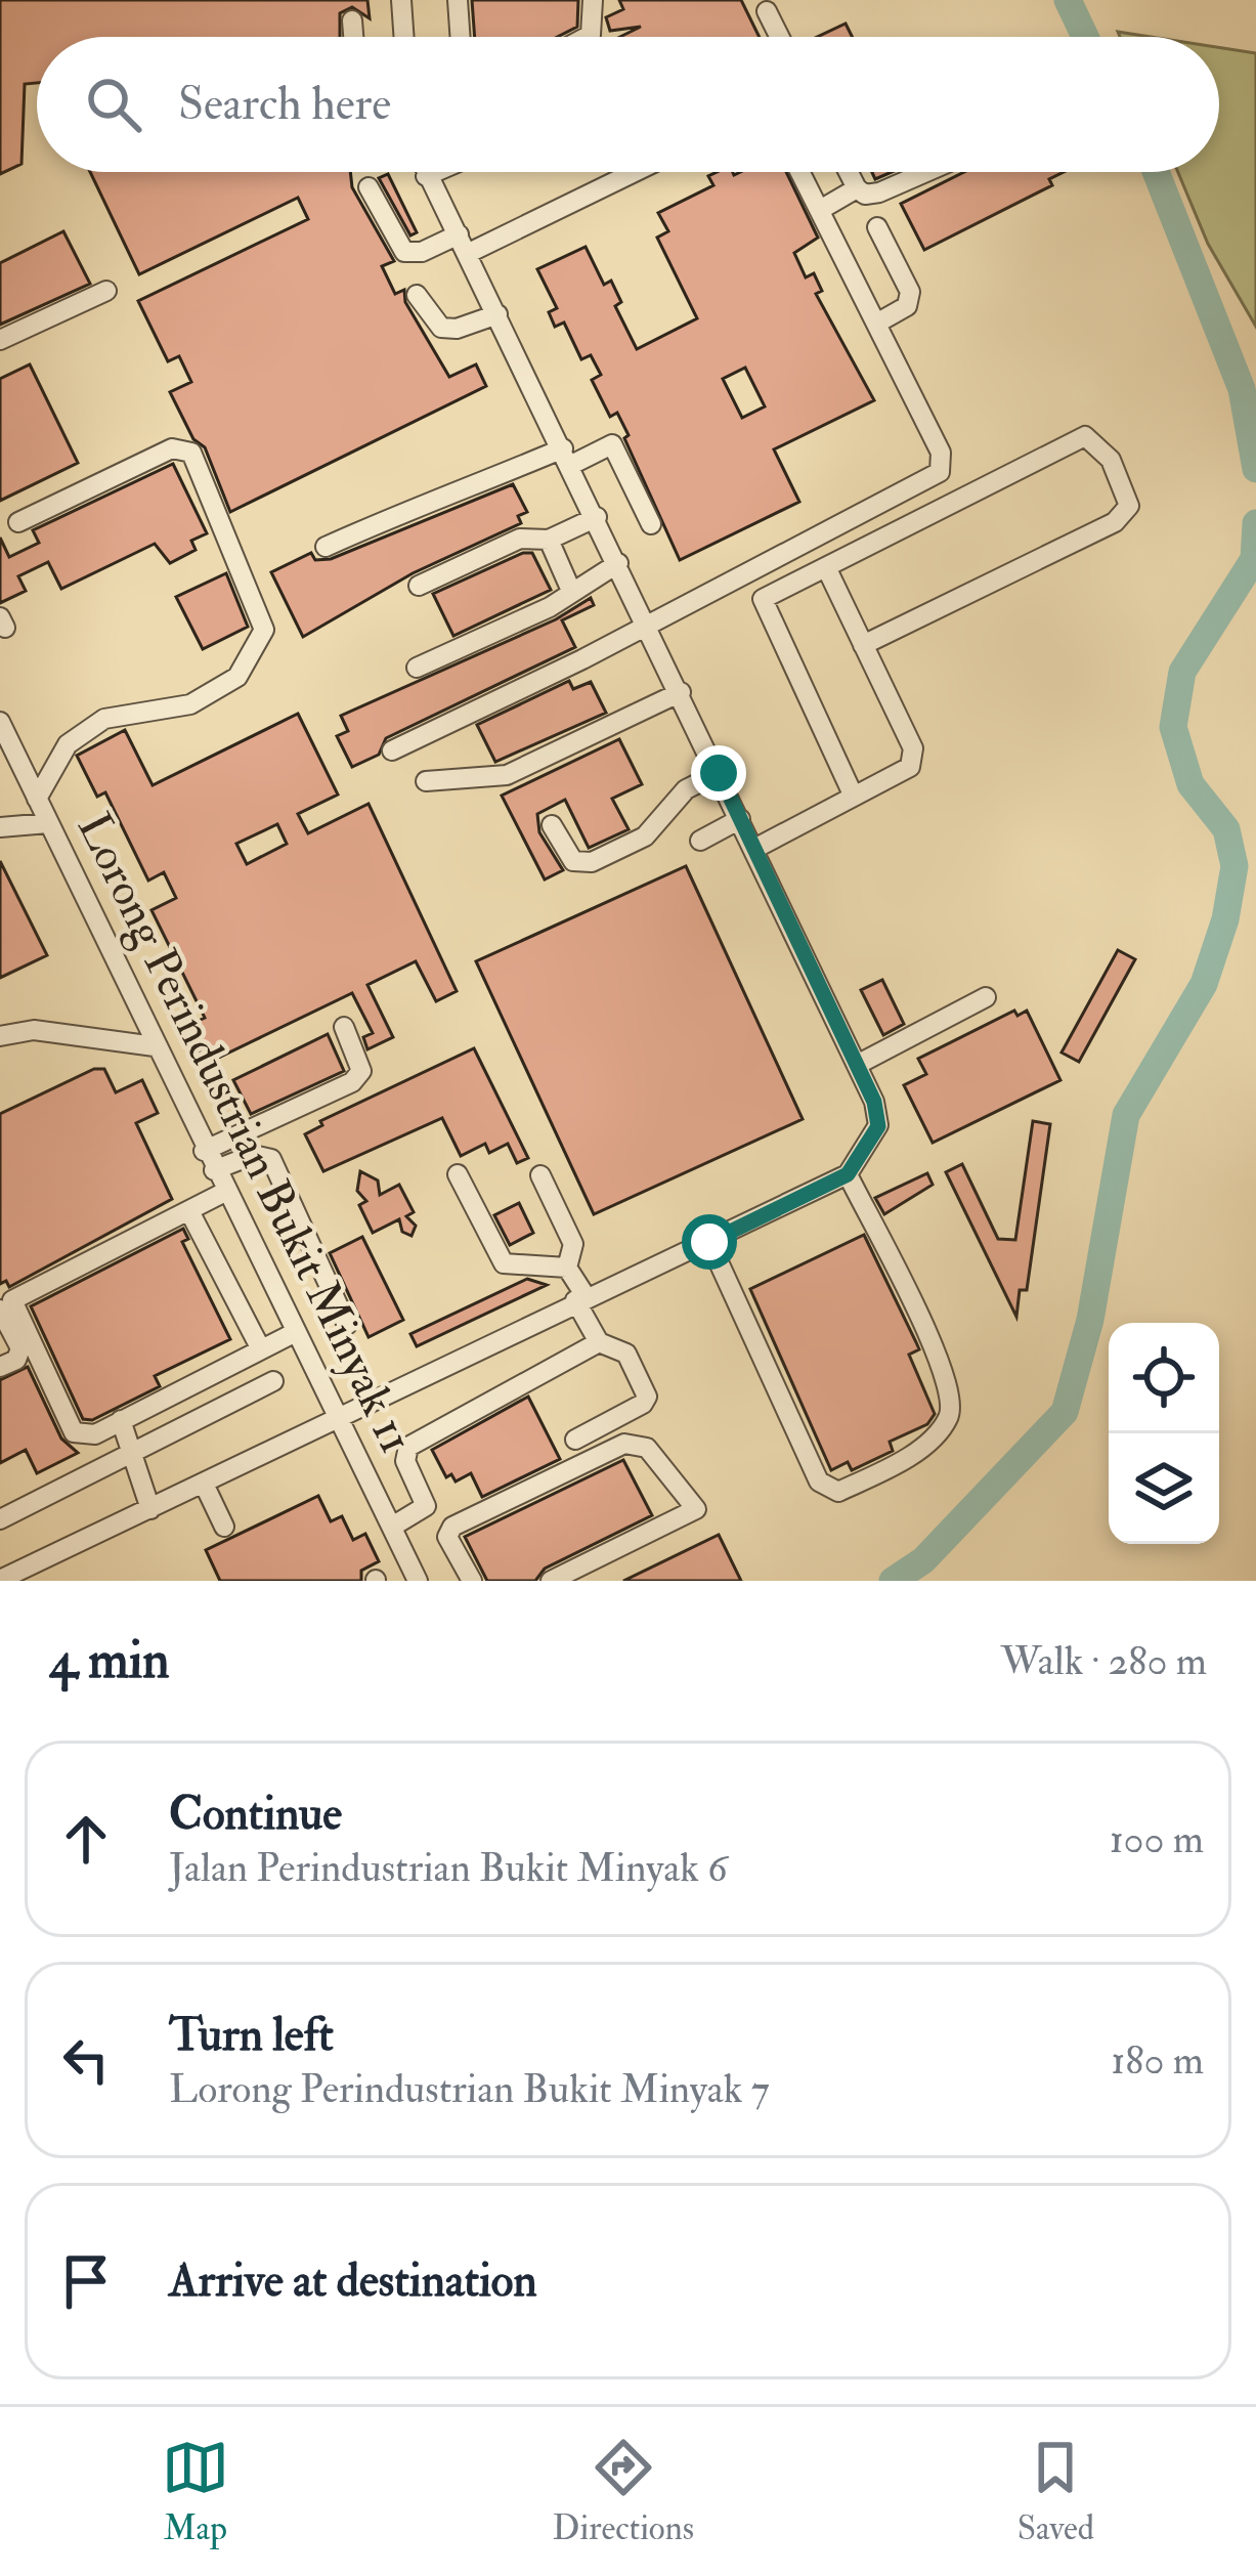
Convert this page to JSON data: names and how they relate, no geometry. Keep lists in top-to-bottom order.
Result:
{
  "streets": {
    "street": ["Lorong Perindustrian Bukit Minyak 11"]
  },
  "page": {
    "search": "Search here",
    "heading": ["4 min", "Walk · 280 m"],
    "list": [
      ["Continue", "Jalan Perindustrian Bukit Minyak 6", "100 m"],
      ["Turn left", "Lorong Perindustrian Bukit Minyak 7", "180 m"],
      "Arrive at destination"
    ],
    "nav": ["Map", "Directions", "Saved"]
  }
}
